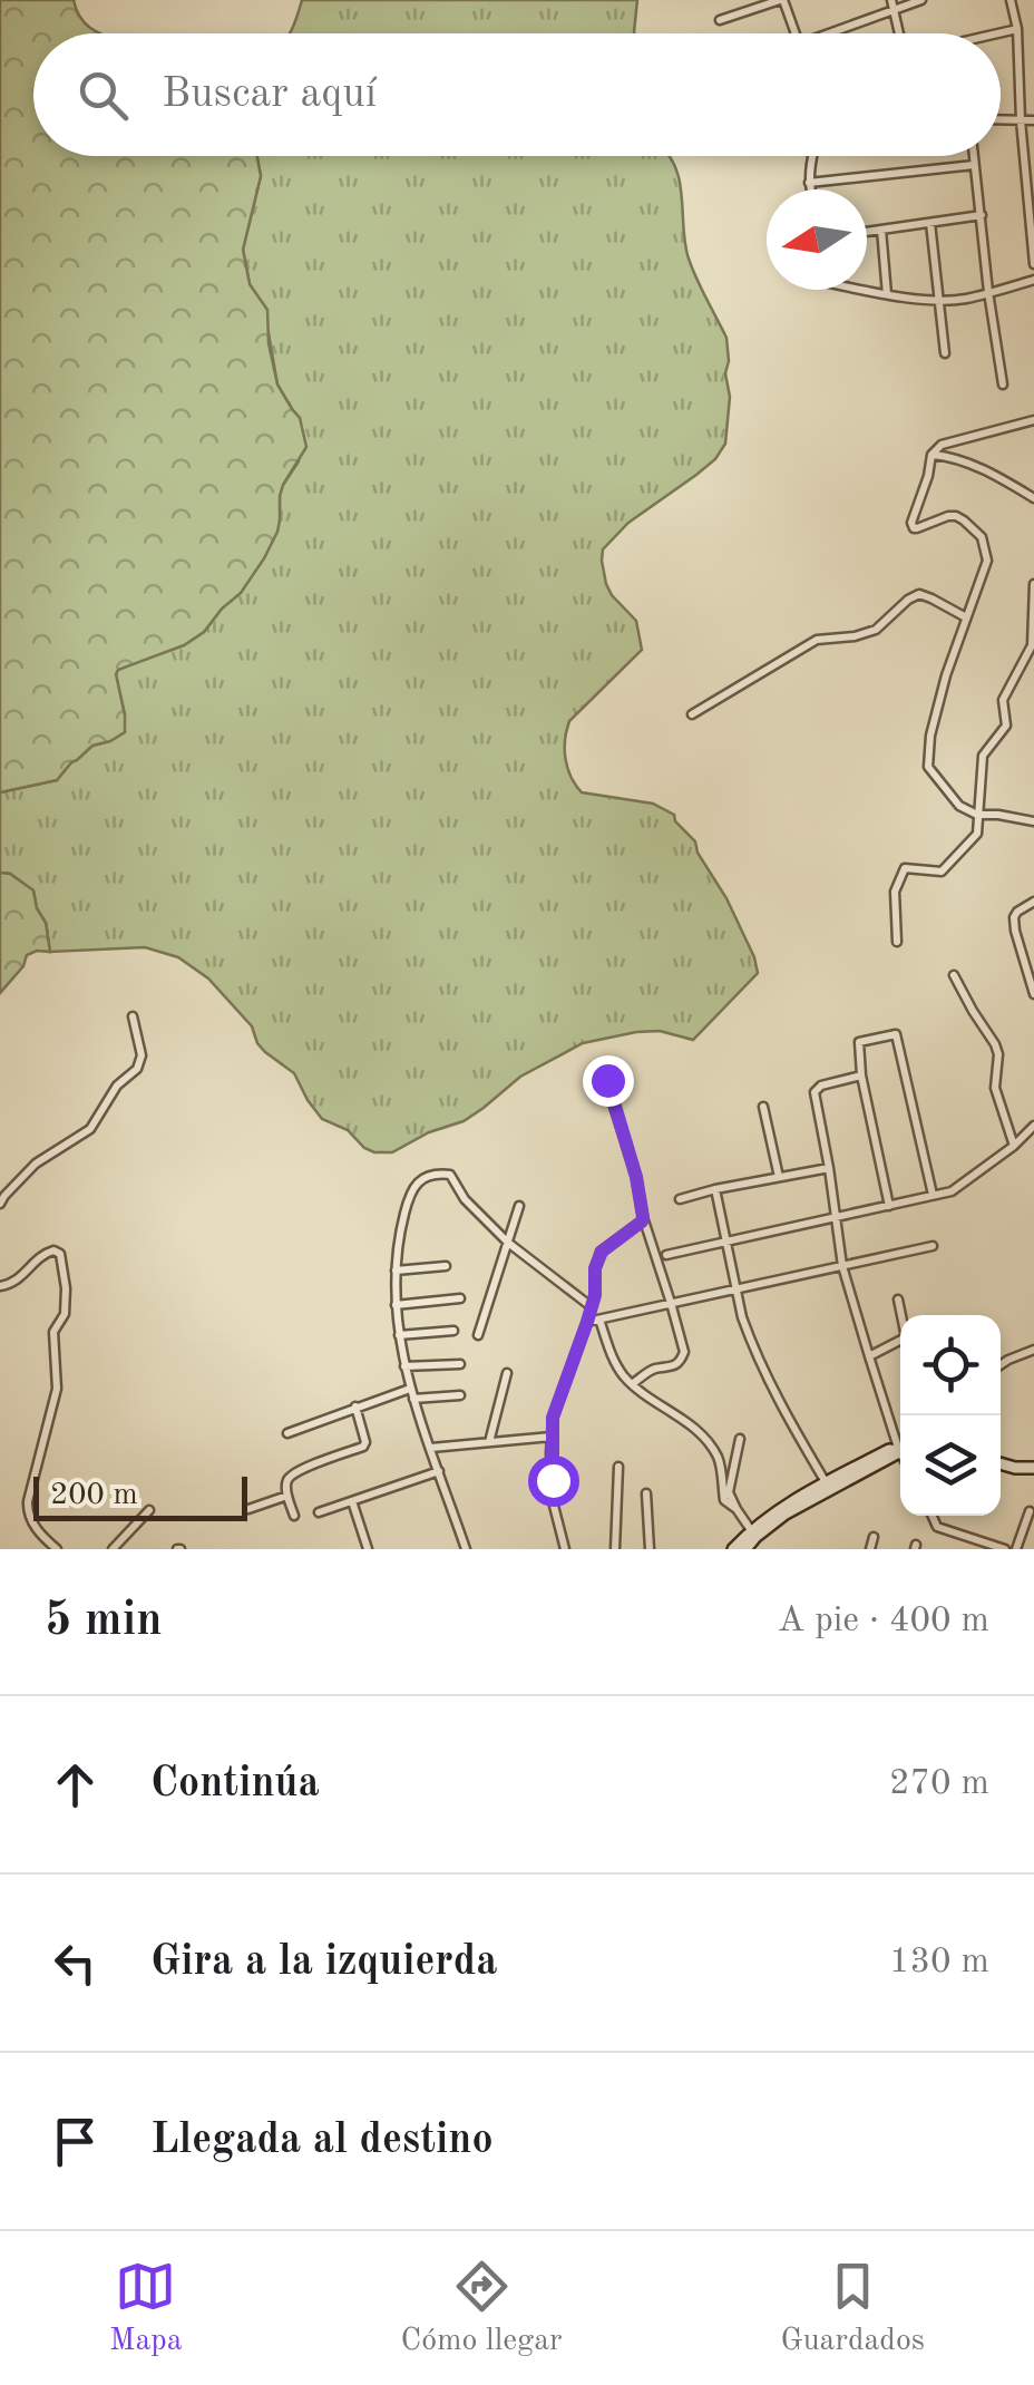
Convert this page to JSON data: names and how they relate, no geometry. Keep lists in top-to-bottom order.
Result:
{
  "scale_bar": "200 m",
  "north": "left",
  "page": {
    "search": "Buscar aquí",
    "scale": "200 m",
    "heading": ["5 min", "A pie · 400 m"],
    "list": [
      ["Continúa", "270 m"],
      ["Gira a la izquierda", "130 m"],
      "Llegada al destino"
    ],
    "nav": ["Mapa", "Cómo llegar", "Guardados"]
  }
}
